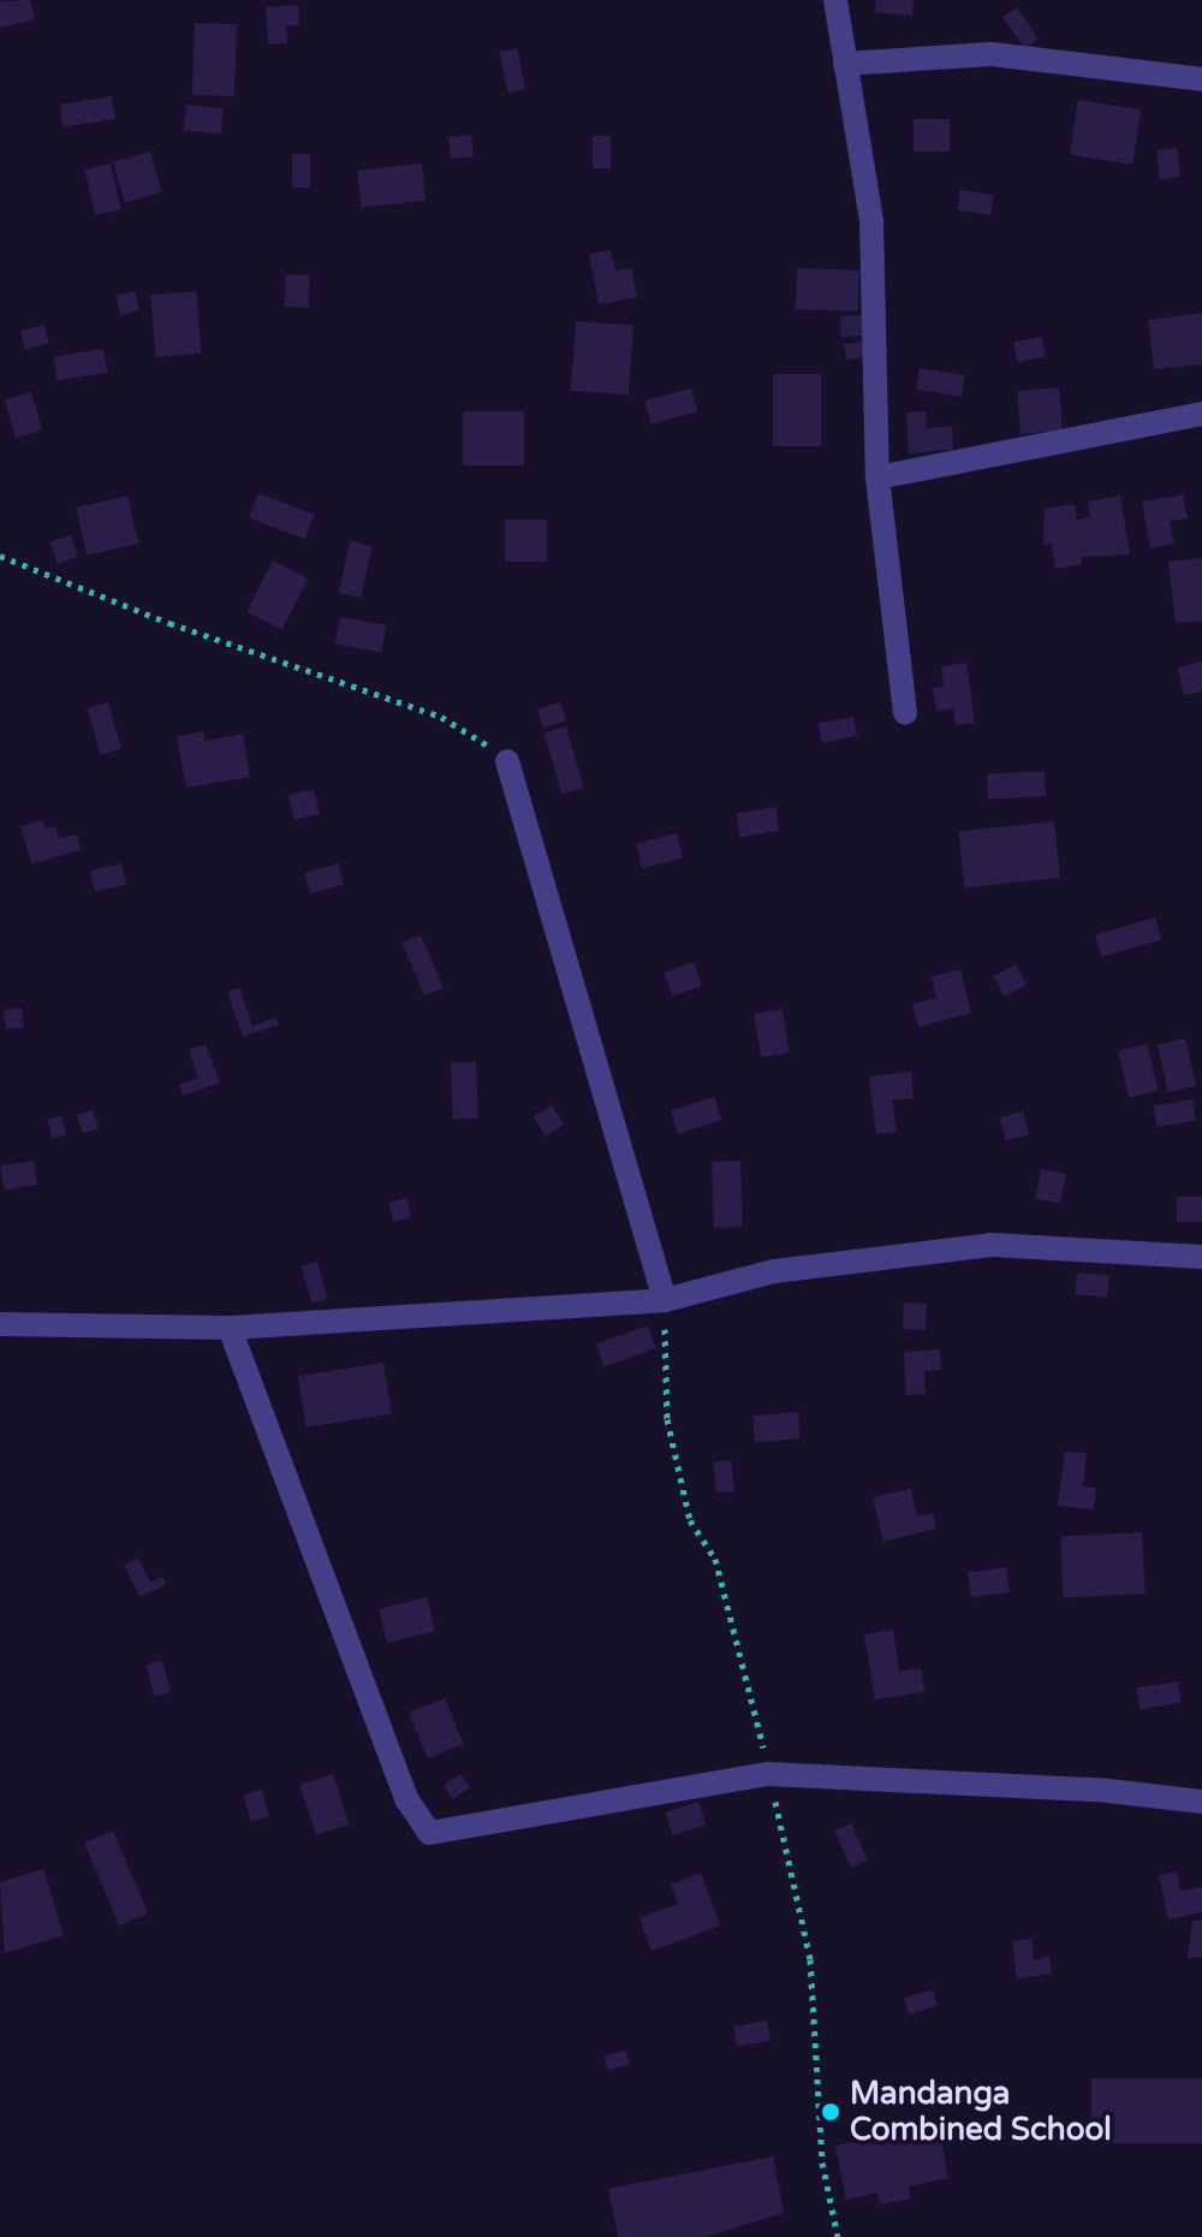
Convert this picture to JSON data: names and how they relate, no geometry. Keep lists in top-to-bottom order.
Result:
{
  "places": ["Mandanga Combined School"]
}
